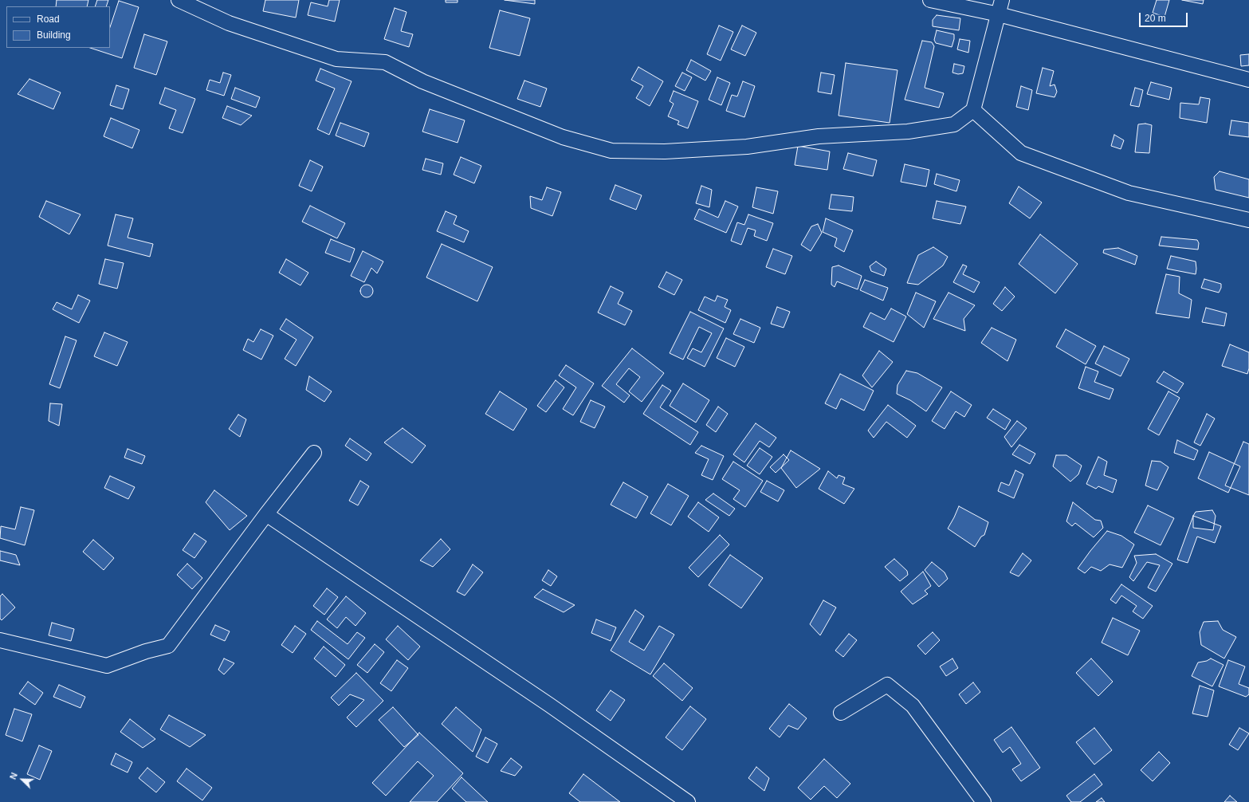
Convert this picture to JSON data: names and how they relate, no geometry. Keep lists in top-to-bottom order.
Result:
{
  "legend": ["Road", "Building"],
  "scale_bar": "20 m",
  "north": "top left"
}
